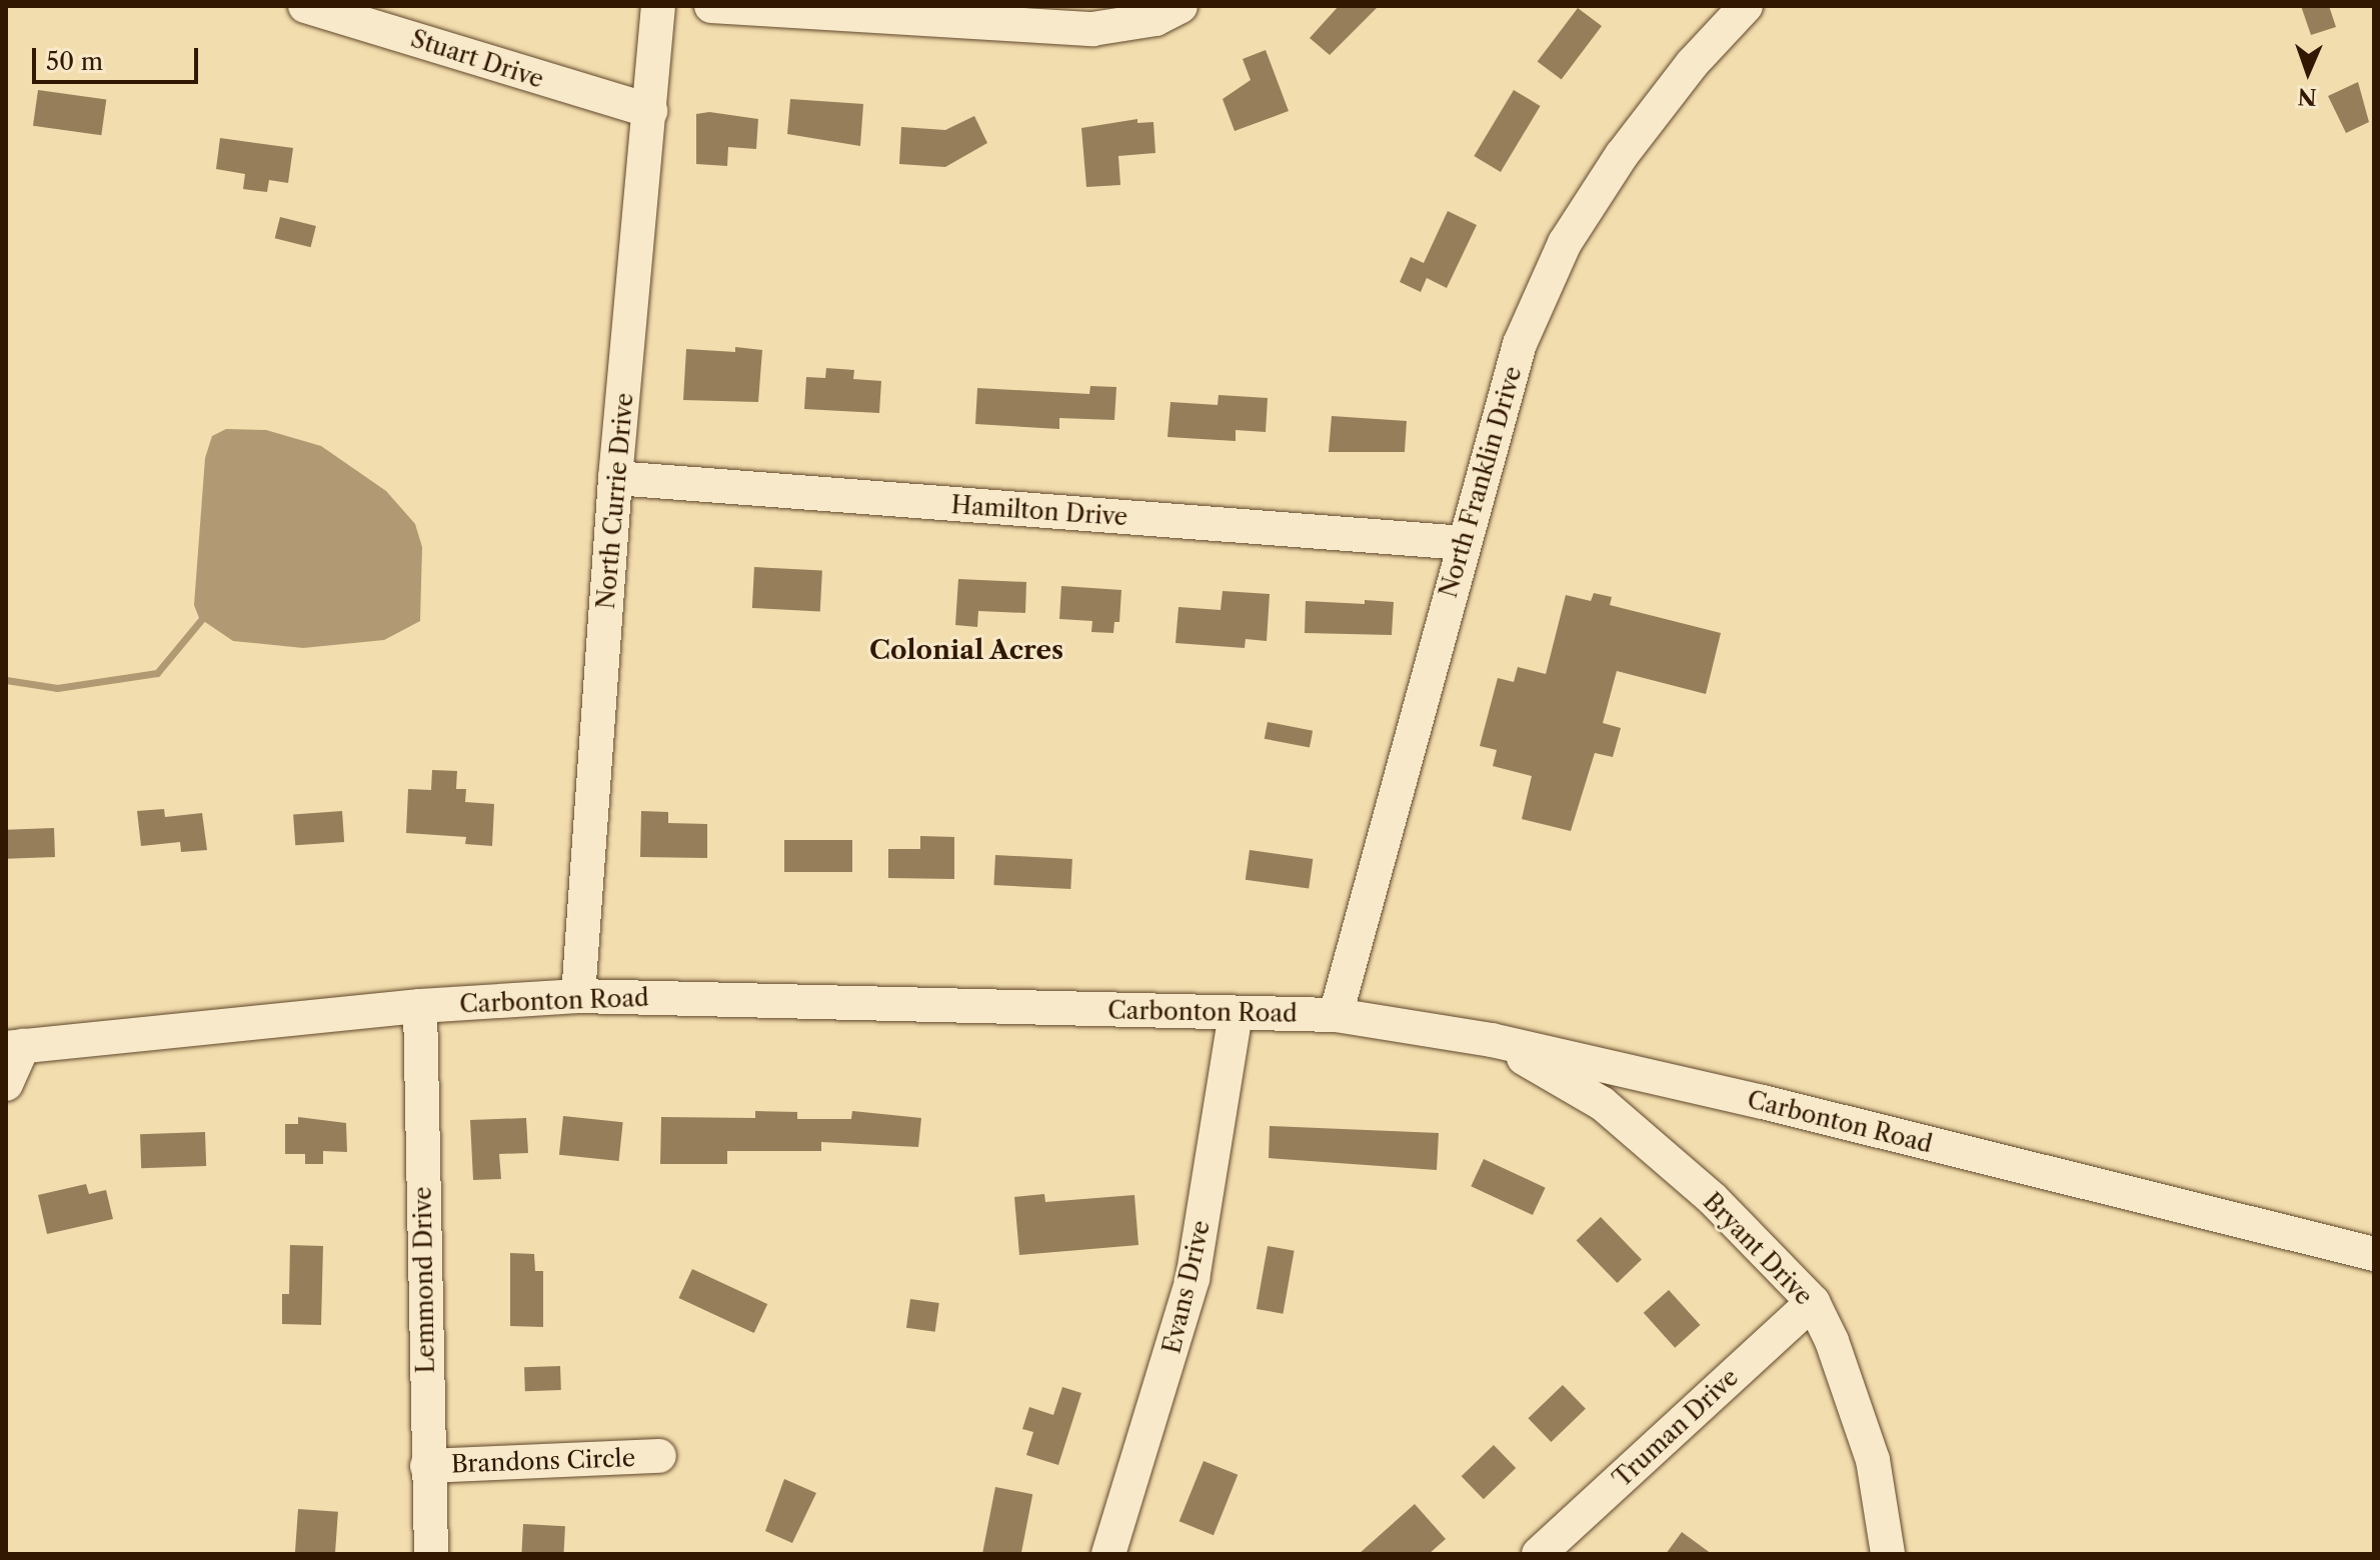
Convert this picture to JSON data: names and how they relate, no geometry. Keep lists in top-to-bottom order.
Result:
{
  "streets": {
    "street": [
      "Stuart Drive",
      "North Franklin Drive",
      "North Currie Drive",
      "Hamilton Drive",
      "Carbonton Road",
      "Bryant Drive",
      "Lemmond Drive",
      "Evans Drive",
      "Truman Drive",
      "Brandons Circle"
    ]
  },
  "crossings": [
    ["Stuart Drive", "North Currie Drive"],
    ["North Franklin Drive", "Hamilton Drive"],
    ["North Franklin Drive", "Carbonton Road"],
    ["North Currie Drive", "Hamilton Drive"],
    ["North Currie Drive", "Carbonton Road"],
    ["Carbonton Road", "Bryant Drive"],
    ["Carbonton Road", "Lemmond Drive"],
    ["Carbonton Road", "Evans Drive"],
    ["Bryant Drive", "Truman Drive"],
    ["Lemmond Drive", "Brandons Circle"]
  ],
  "districts": ["Colonial Acres"],
  "scale_bar": "50 m",
  "north": "bottom"
}
